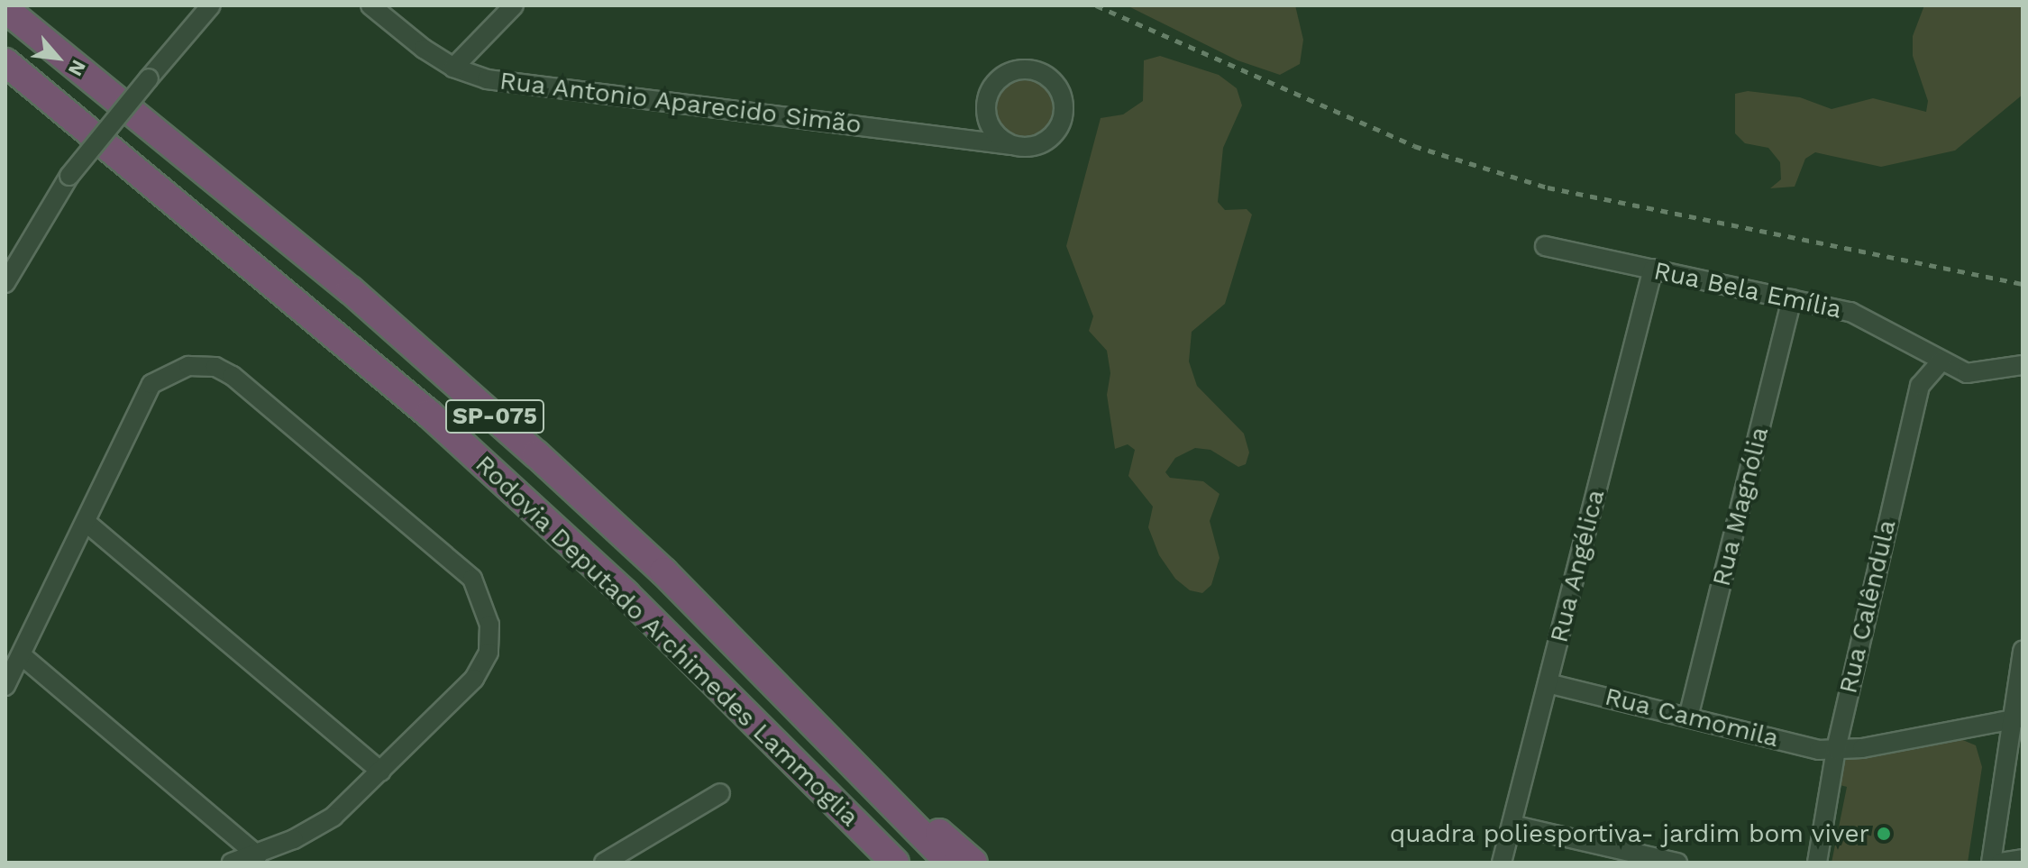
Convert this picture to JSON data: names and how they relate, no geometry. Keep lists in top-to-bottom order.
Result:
{
  "streets": {
    "highway": ["SP-075", "Rodovia Deputado Archimedes Lammoglia"],
    "street": [
      "Rua Antonio Aparecido Simão",
      "Rua Bela Emília",
      "Rua Magnólia",
      "Rua Angélica",
      "Rua Calêndula",
      "Rua Camomila"
    ]
  },
  "crossings": [
    ["Rua Bela Emília", "Rua Magnólia"],
    ["Rua Bela Emília", "Rua Angélica"],
    ["Rua Bela Emília", "Rua Calêndula"],
    ["Rua Magnólia", "Rua Camomila"],
    ["Rua Angélica", "Rua Camomila"],
    ["Rua Calêndula", "Rua Camomila"]
  ],
  "places": ["quadra poliesportiva- jardim bom viver"],
  "north": "bottom right"
}
